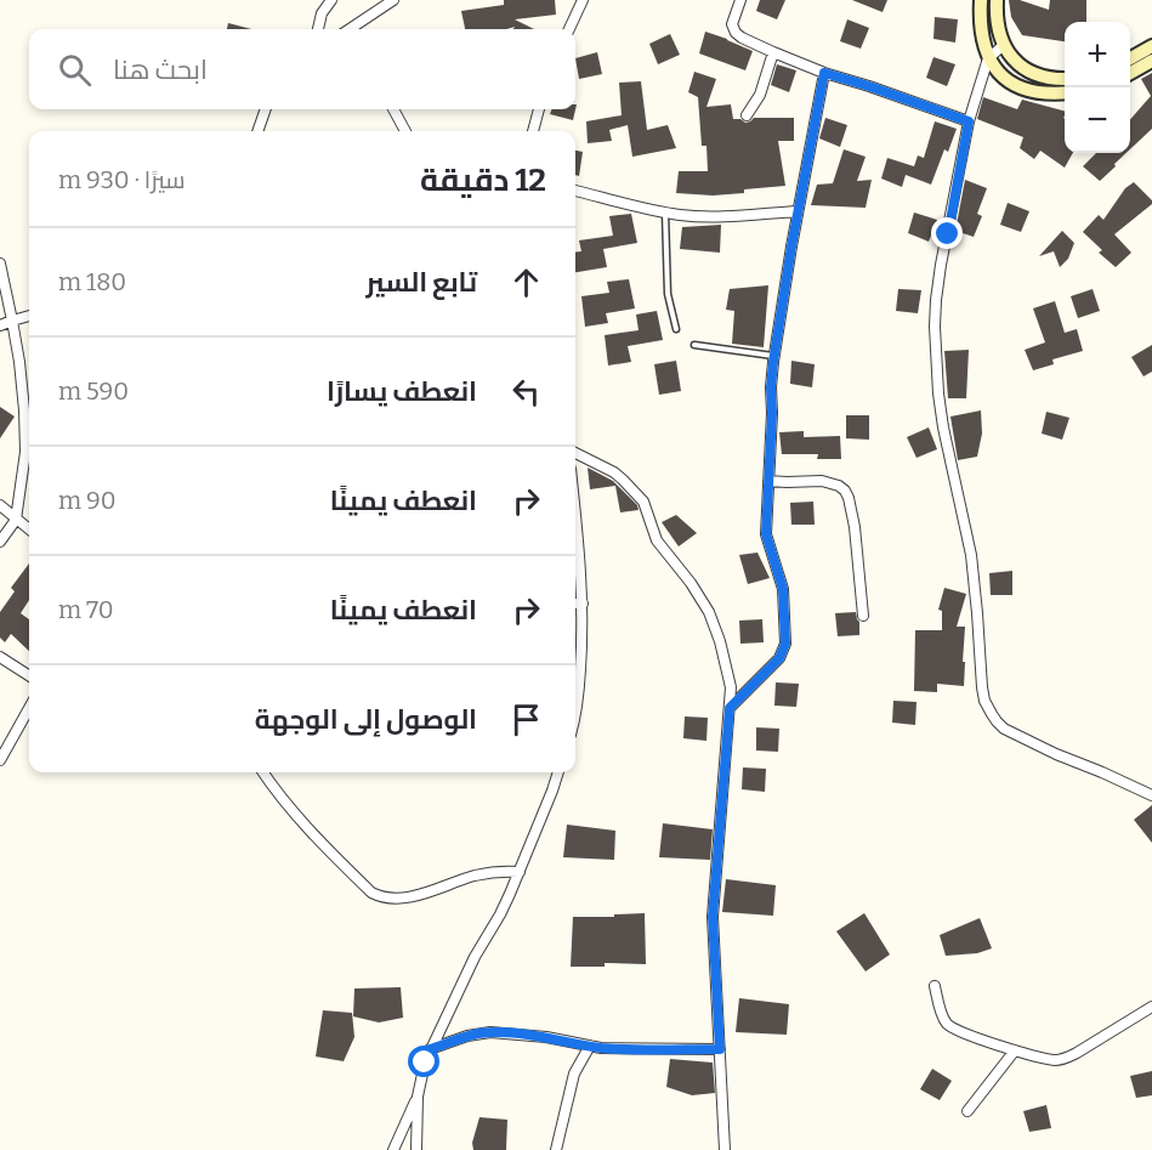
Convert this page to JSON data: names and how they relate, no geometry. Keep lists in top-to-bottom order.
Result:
{
  "page": {
    "map_buttons": ["+", "−"],
    "search": "ابحث هنا",
    "heading": ["12 دقيقة", "سيرًا · 930 m"],
    "list": [
      ["تابع السير", "180 m"],
      ["انعطف يسارًا", "590 m"],
      ["انعطف يمينًا", "90 m"],
      ["انعطف يمينًا", "70 m"],
      "الوصول إلى الوجهة"
    ]
  }
}
